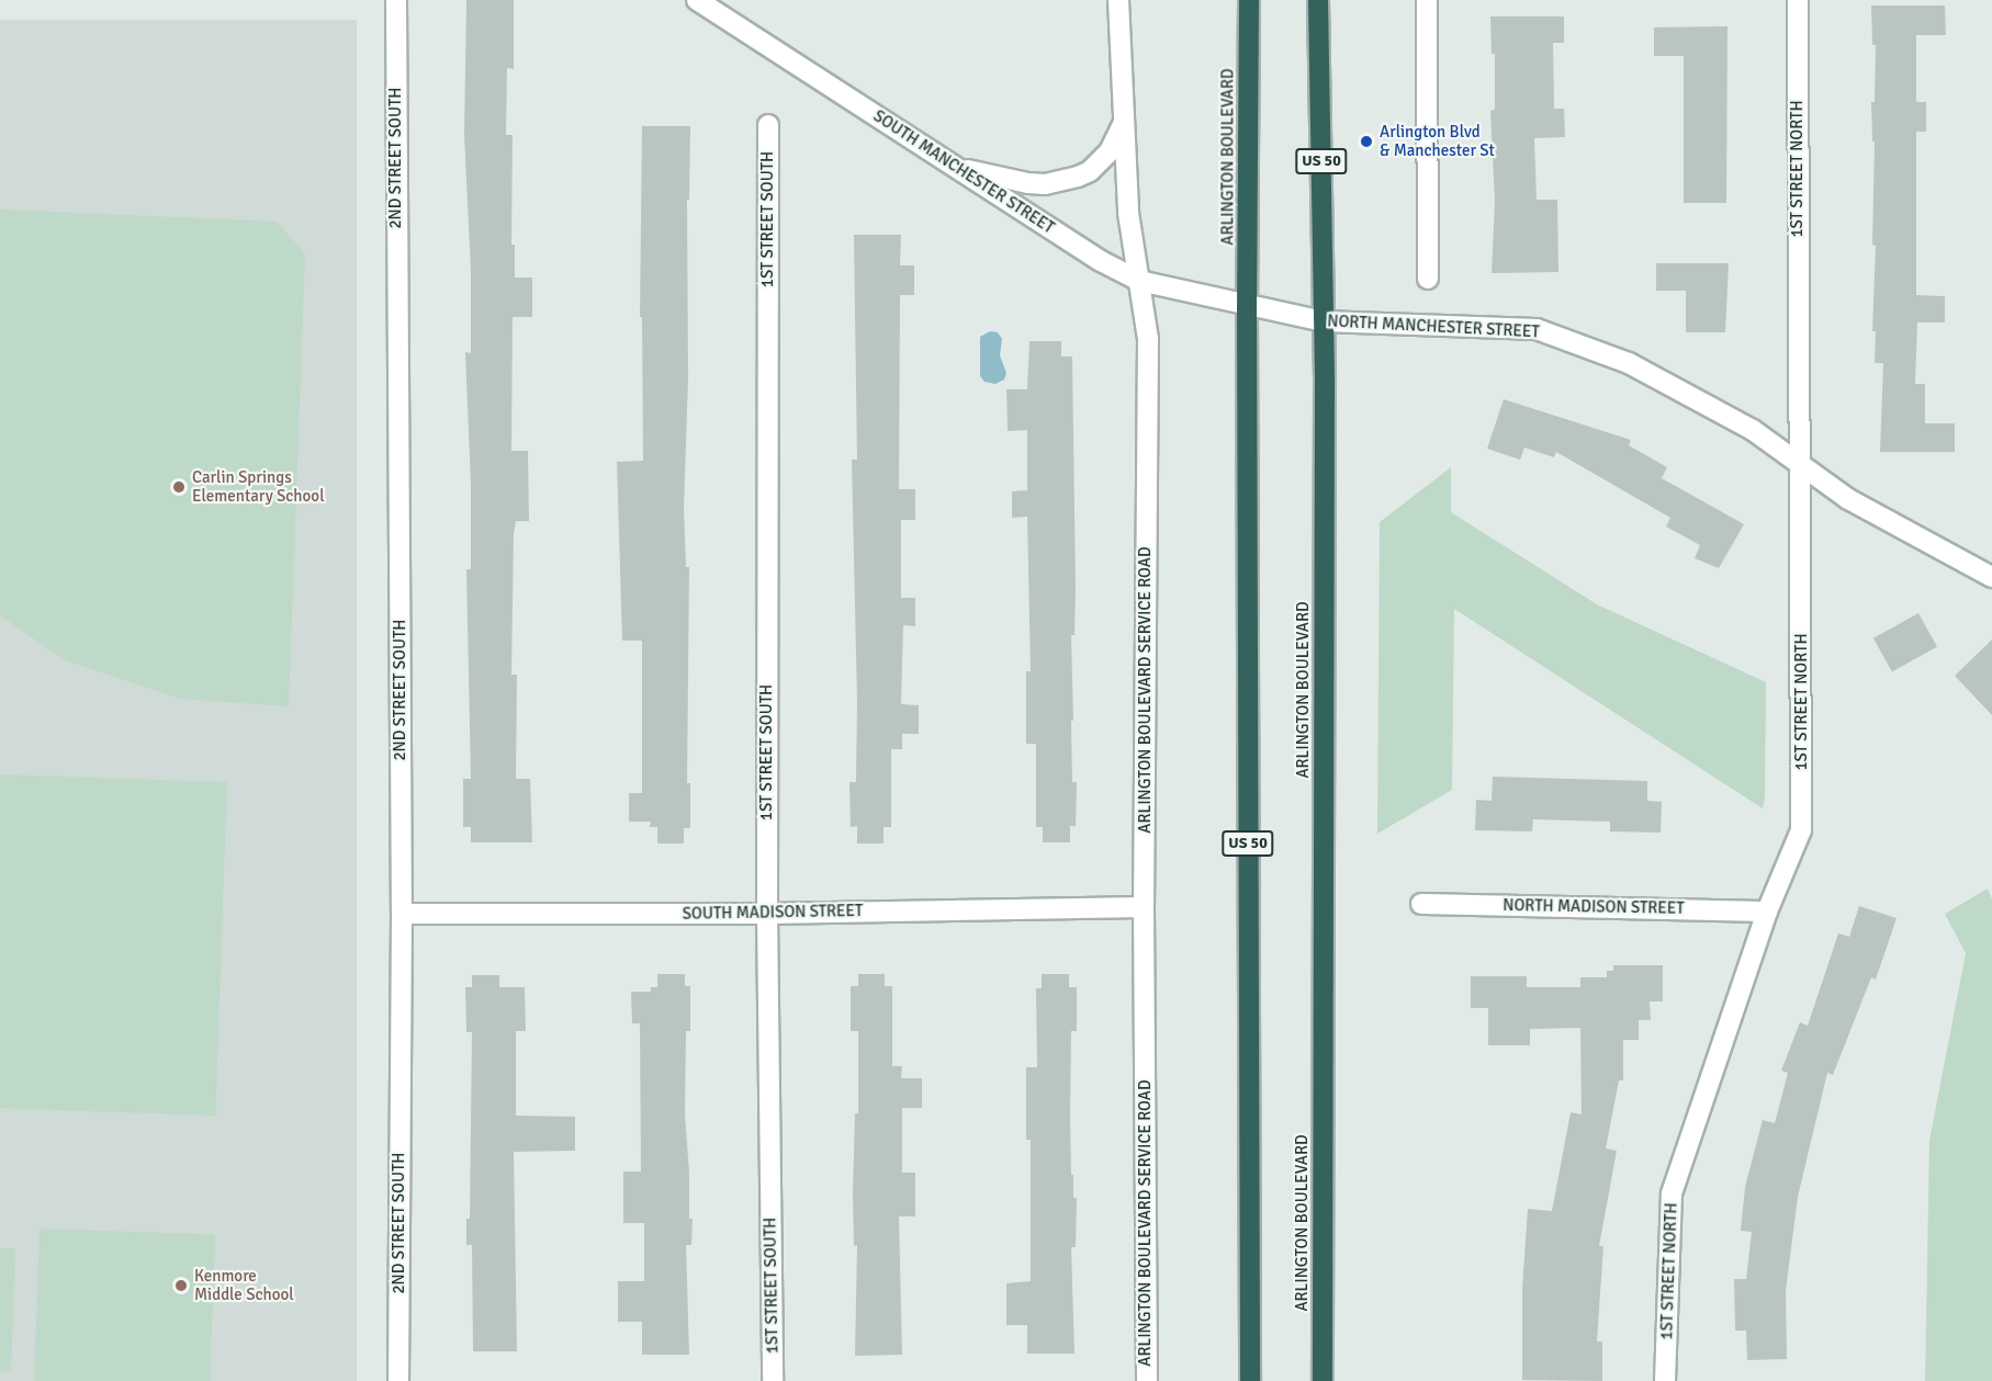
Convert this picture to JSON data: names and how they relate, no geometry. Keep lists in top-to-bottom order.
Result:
{
  "streets": {
    "highway": ["ARLINGTON BOULEVARD", "US 50"],
    "street": [
      "2ND STREET SOUTH",
      "1ST STREET NORTH",
      "SOUTH MANCHESTER STREET",
      "1ST STREET SOUTH",
      "NORTH MANCHESTER STREET",
      "ARLINGTON BOULEVARD SERVICE ROAD",
      "NORTH MADISON STREET",
      "SOUTH MADISON STREET"
    ]
  },
  "crossings": [
    ["ARLINGTON BOULEVARD", "SOUTH MANCHESTER STREET"],
    ["ARLINGTON BOULEVARD", "NORTH MANCHESTER STREET"],
    ["2ND STREET SOUTH", "SOUTH MADISON STREET"],
    ["1ST STREET NORTH", "NORTH MANCHESTER STREET"],
    ["1ST STREET NORTH", "NORTH MADISON STREET"],
    ["SOUTH MANCHESTER STREET", "NORTH MANCHESTER STREET"],
    ["SOUTH MANCHESTER STREET", "ARLINGTON BOULEVARD SERVICE ROAD"],
    ["1ST STREET SOUTH", "SOUTH MADISON STREET"],
    ["ARLINGTON BOULEVARD SERVICE ROAD", "SOUTH MADISON STREET"]
  ],
  "places": ["Arlington Blvd & Manchester St", "Carlin Springs Elementary School", "Kenmore Middle School"]
}
